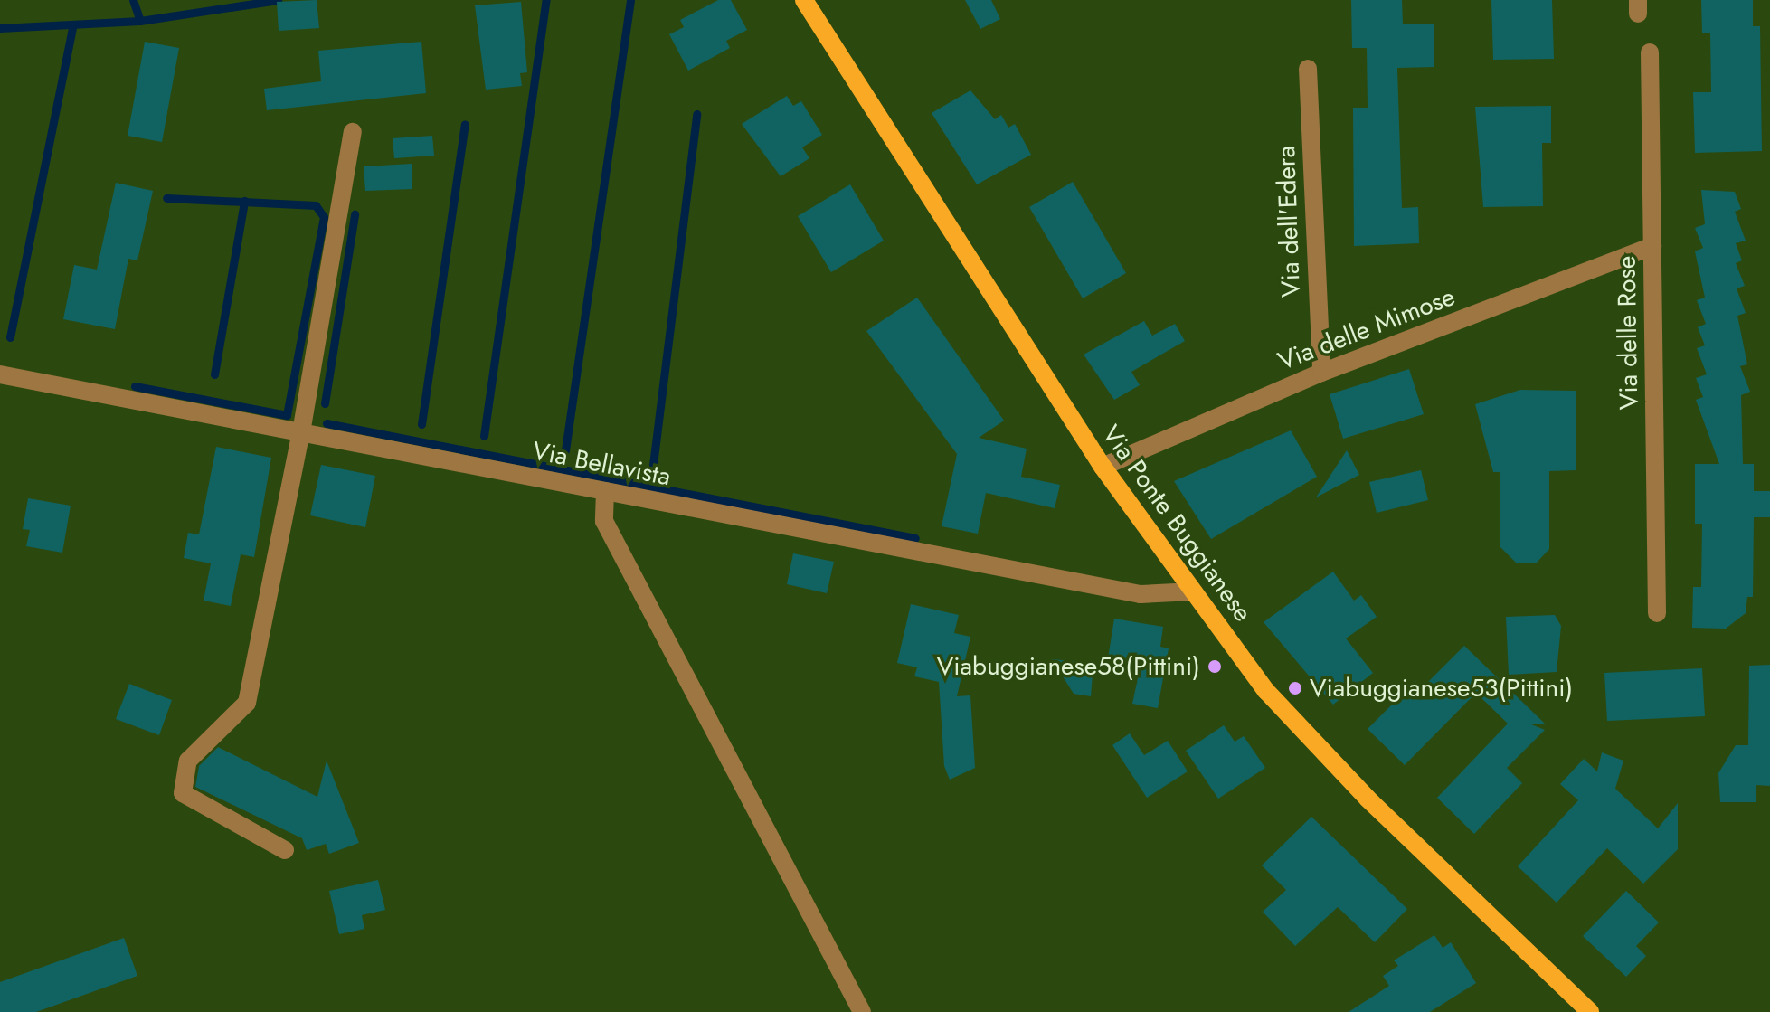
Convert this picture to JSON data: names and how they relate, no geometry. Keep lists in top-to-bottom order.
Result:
{
  "streets": {
    "main road": ["Via Ponte Buggianese"],
    "street": [
      "Via dell'Edera",
      "Via delle Mimose",
      "Via delle Rose",
      "Via Bellavista"
    ]
  },
  "crossings": [
    ["Via dell'Edera", "Via delle Mimose"],
    ["Via delle Mimose", "Via delle Rose"],
    ["Via delle Mimose", "Via Ponte Buggianese"],
    ["Via Bellavista", "Via Ponte Buggianese"]
  ],
  "places": ["Viabuggianese58(Pittini)", "Viabuggianese53(Pittini)"]
}
